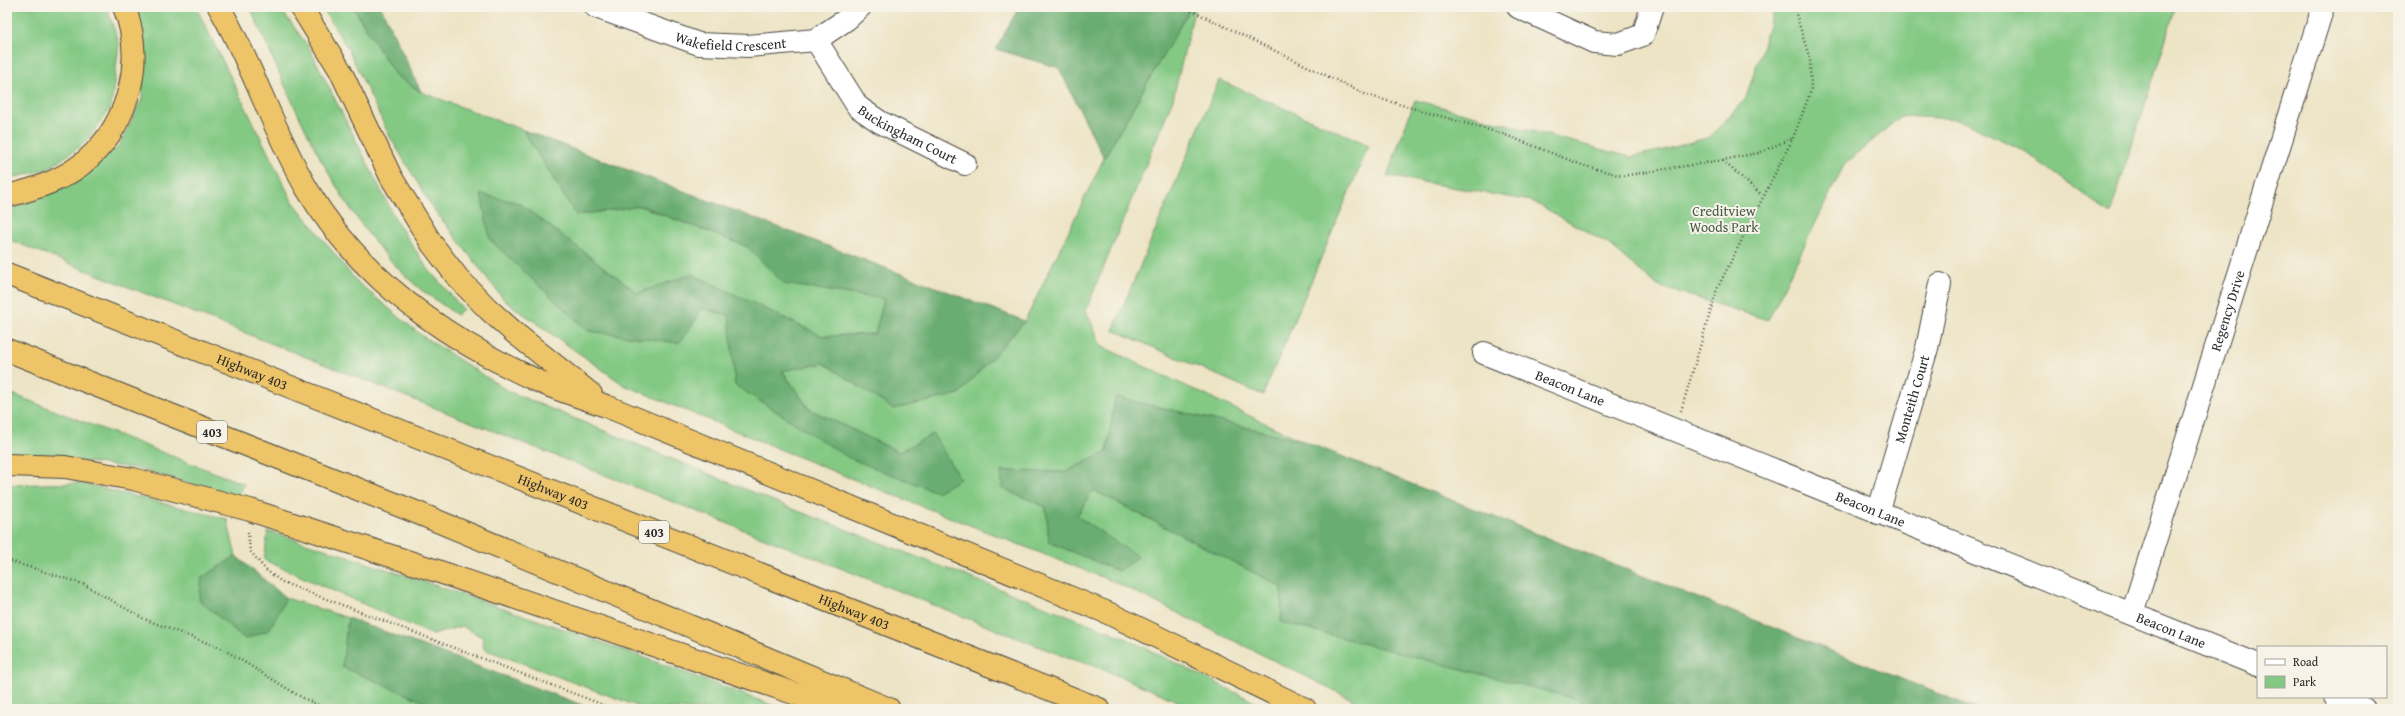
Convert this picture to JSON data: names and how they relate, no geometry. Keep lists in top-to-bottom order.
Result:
{
  "streets": {
    "highway": ["Highway 403", "403"],
    "street": [
      "Wakefield Crescent",
      "Buckingham Court",
      "Regency Drive",
      "Beacon Lane",
      "Monteith Court"
    ]
  },
  "crossings": [
    ["Wakefield Crescent", "Buckingham Court"],
    ["Regency Drive", "Beacon Lane"],
    ["Beacon Lane", "Monteith Court"]
  ],
  "parks": ["Creditview Woods Park"],
  "legend": ["Road", "Park"]
}
